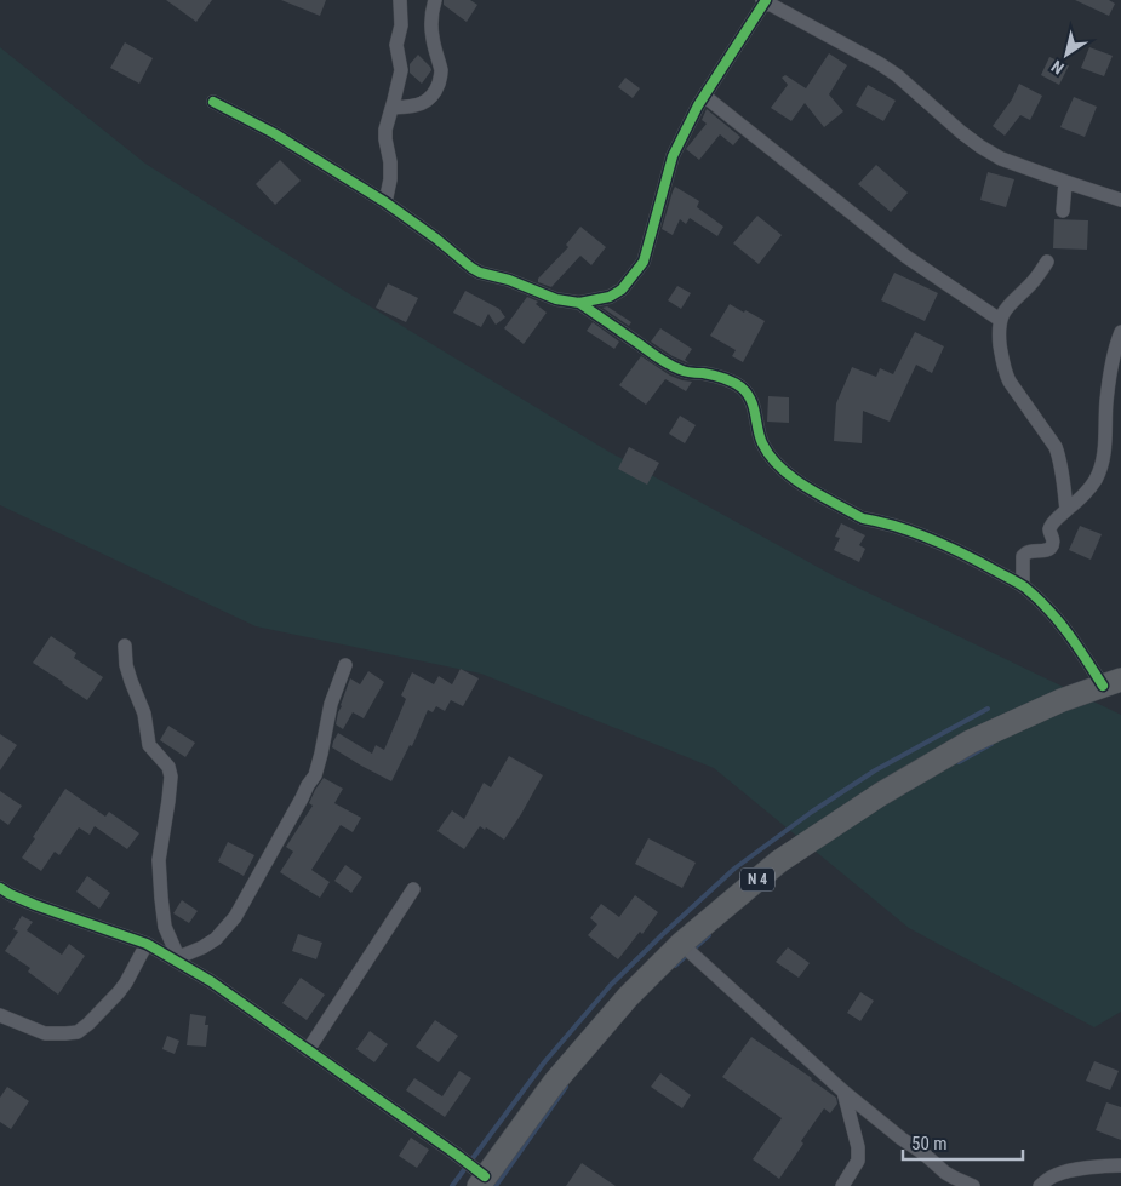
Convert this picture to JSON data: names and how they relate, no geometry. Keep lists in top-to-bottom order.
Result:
{
  "streets": {
    "highway": ["N 4"]
  },
  "scale_bar": "50 m",
  "north": "bottom left"
}
